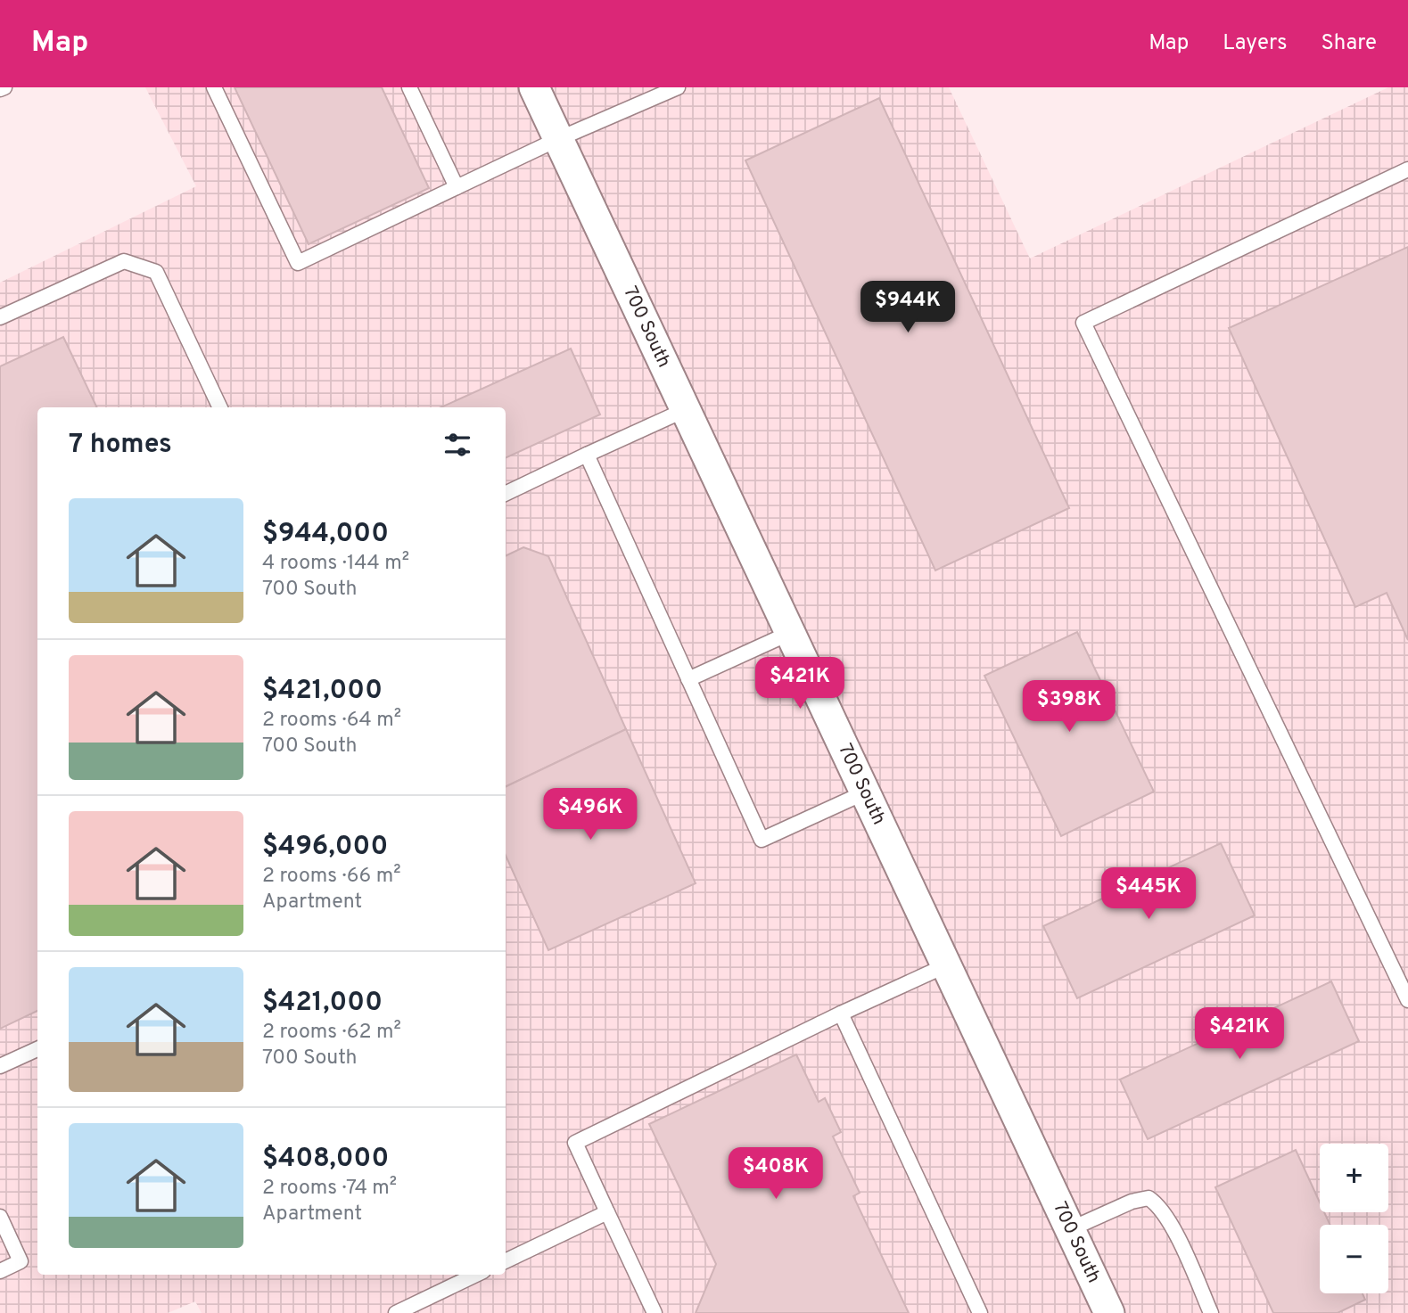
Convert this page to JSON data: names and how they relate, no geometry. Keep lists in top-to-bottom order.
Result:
{
  "streets": {
    "street": ["700 South"]
  },
  "page": {
    "header": "Map",
    "nav": ["Map", "Layers", "Share"],
    "price": [
      "$944K",
      "$421K",
      "$398K",
      "$496K",
      "$445K",
      "$421K",
      "$408K"
    ],
    "heading": "7 homes",
    "list": [
      {
        "name": "$944,000",
        "note": "4 rooms · 144 m² · 700 South"
      },
      {
        "name": "$421,000",
        "note": "2 rooms · 64 m² · 700 South"
      },
      {
        "name": "$496,000",
        "note": "2 rooms · 66 m² · Apartment"
      },
      {
        "name": "$421,000",
        "note": "2 rooms · 62 m² · 700 South"
      },
      {
        "name": "$408,000",
        "note": "2 rooms · 74 m² · Apartment"
      }
    ],
    "map_buttons": ["+", "−"]
  }
}
